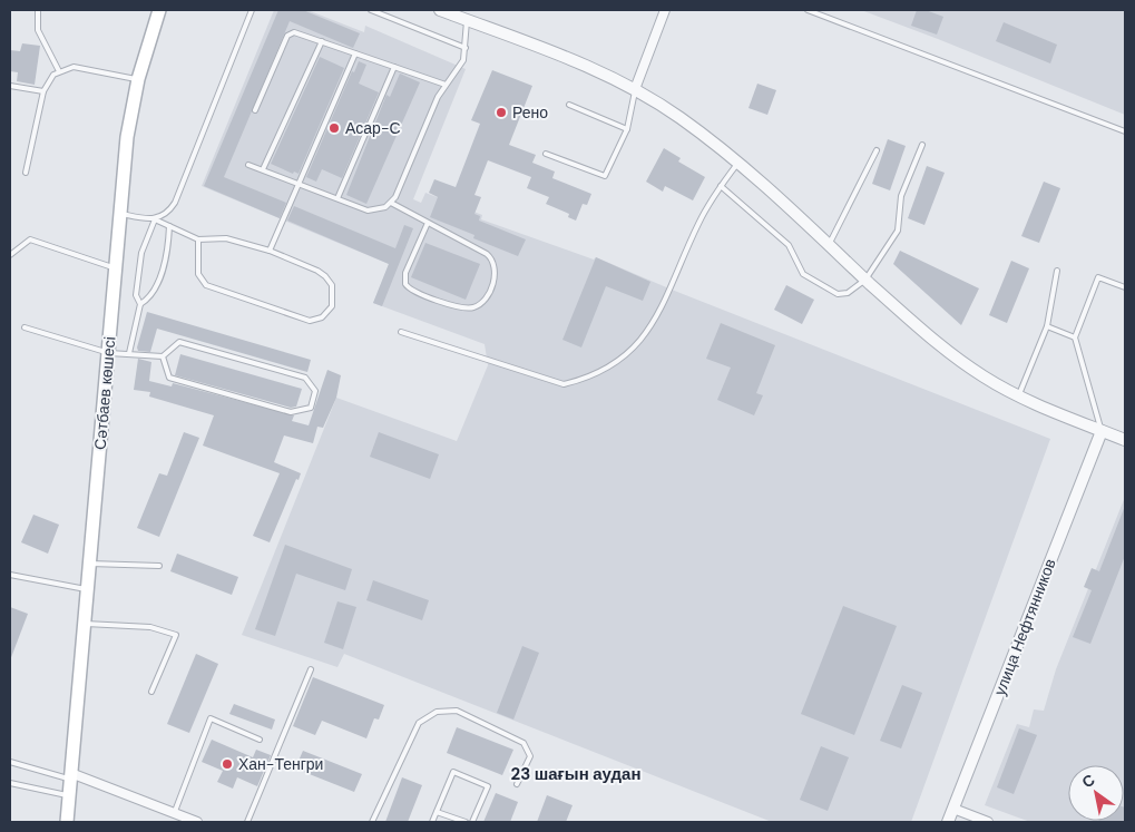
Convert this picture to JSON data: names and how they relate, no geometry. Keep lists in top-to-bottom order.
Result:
{
  "streets": {
    "main road": ["Сәтбаев көшесі"],
    "street": ["улица Нефтянников"]
  },
  "districts": ["23 шағын аудан"],
  "places": ["Рено", "Асар-С", "Хан-Тенгри"],
  "north": "top left"
}
